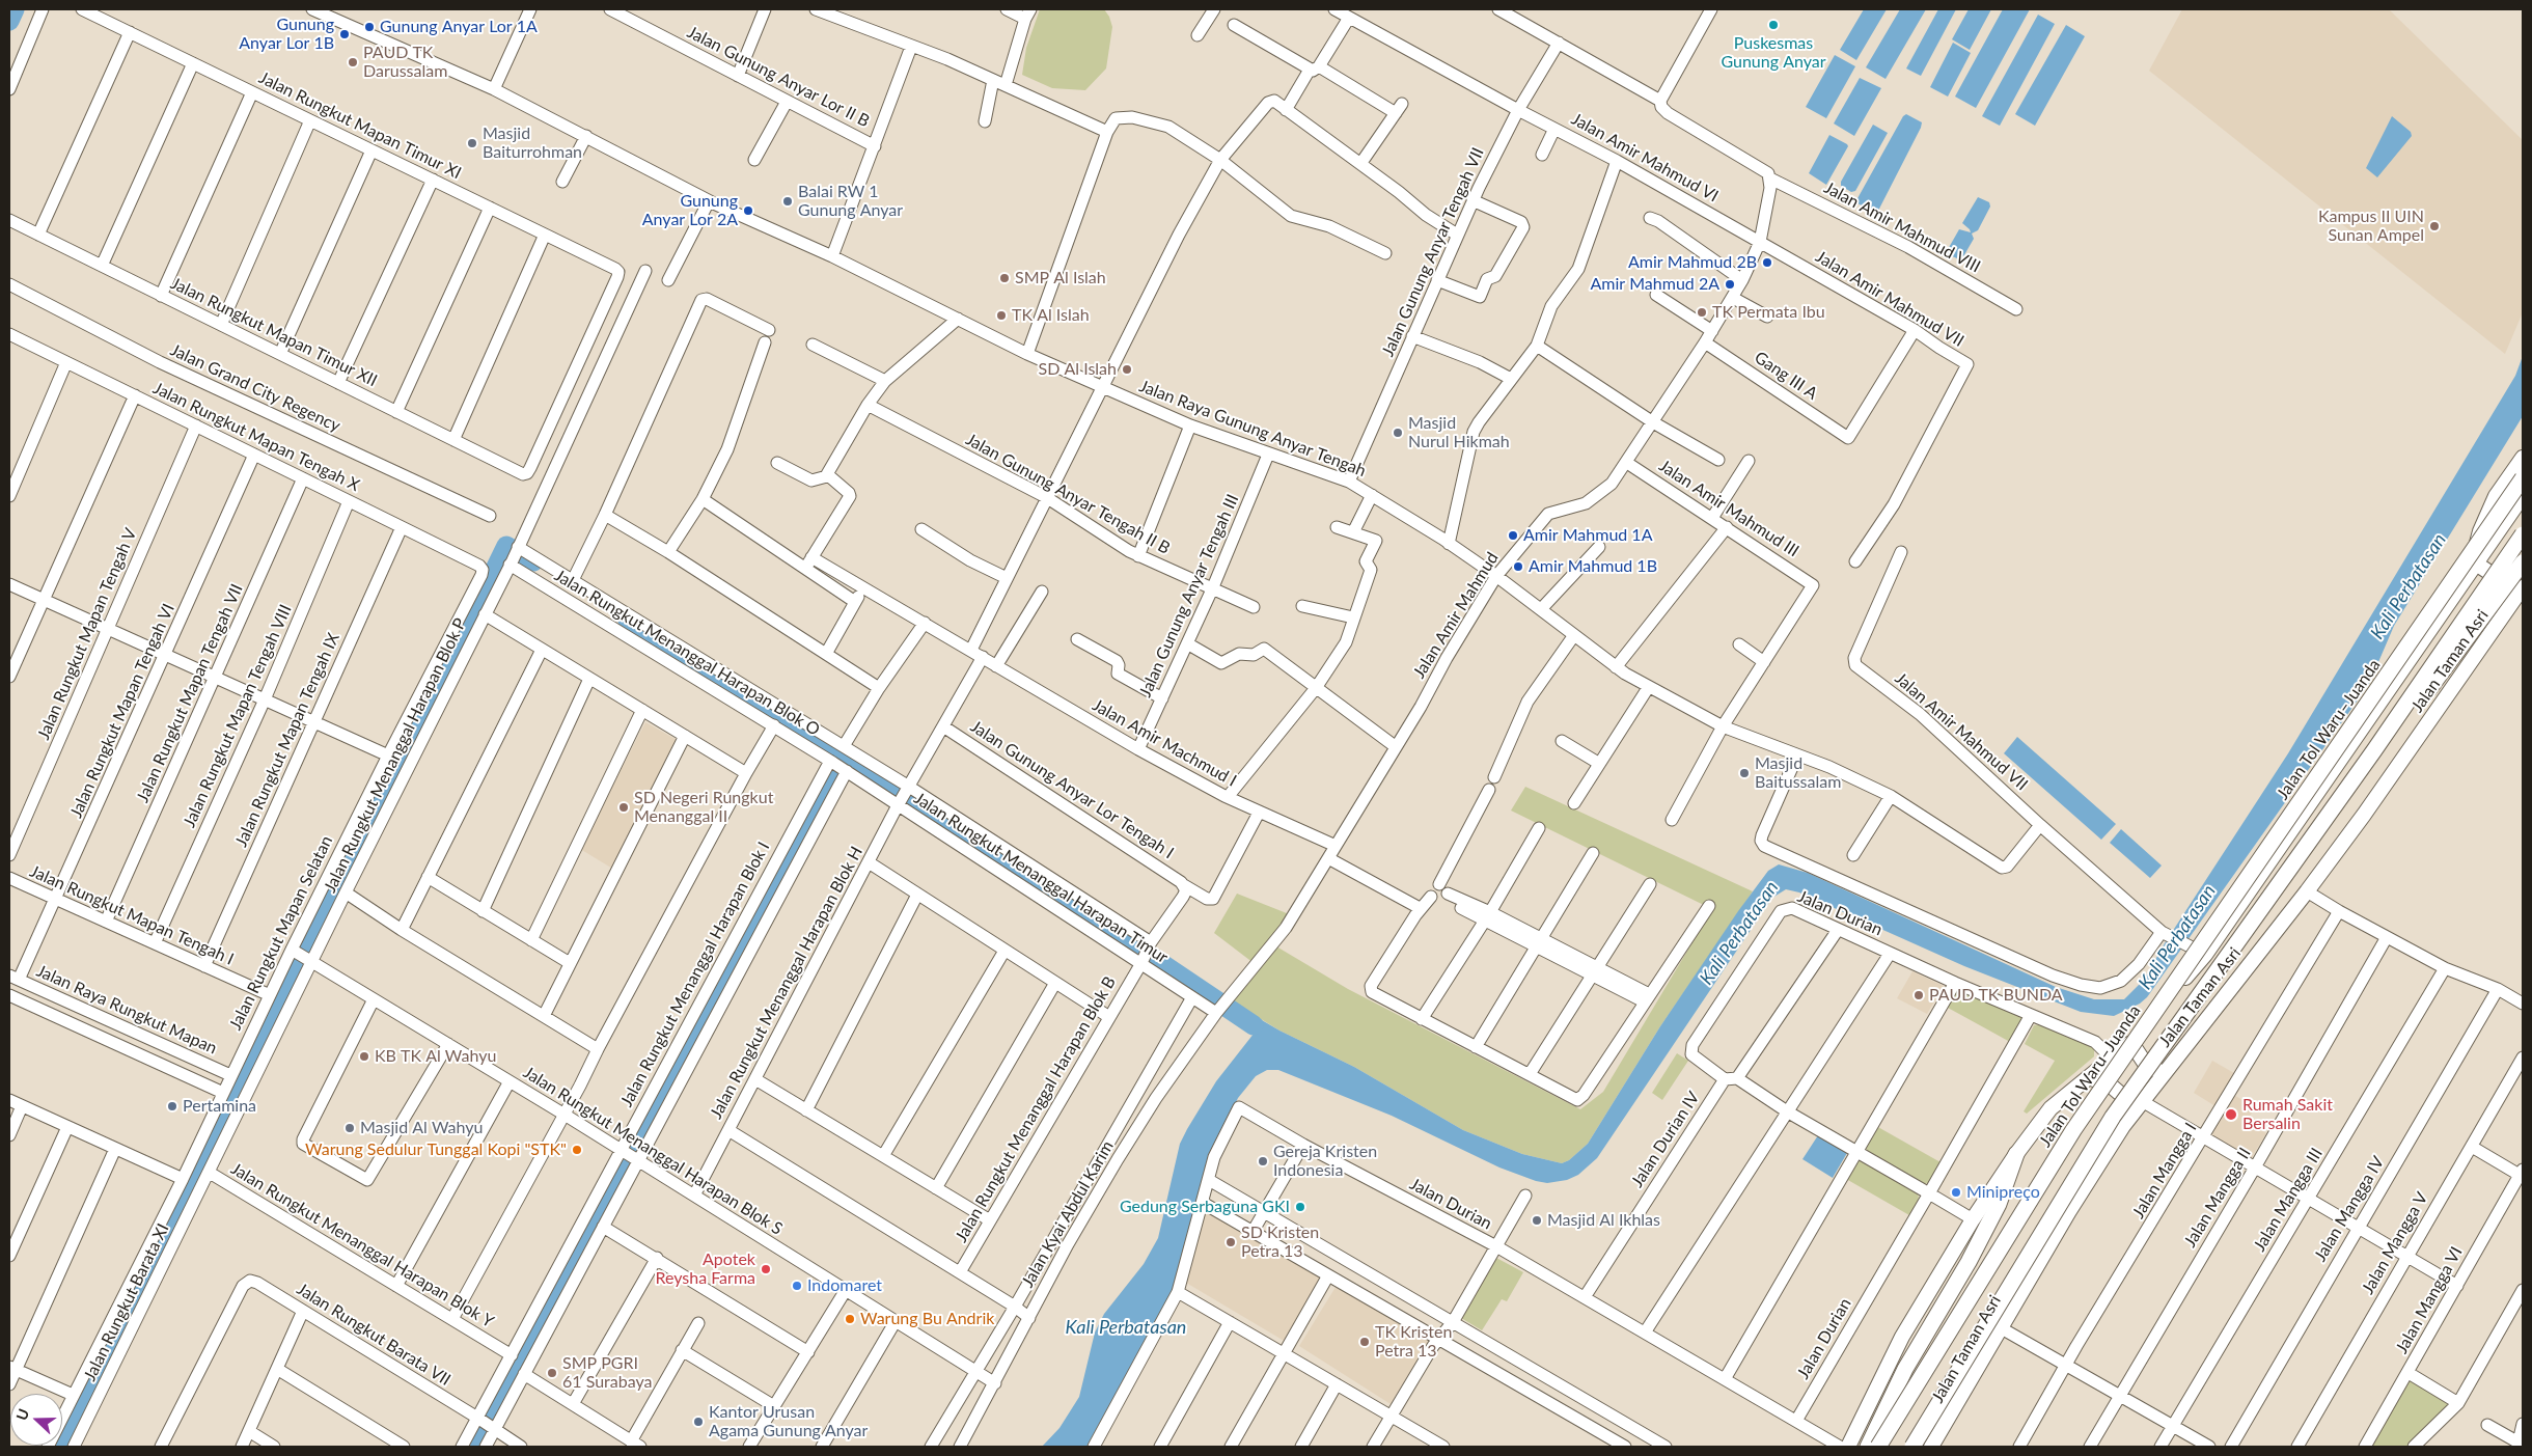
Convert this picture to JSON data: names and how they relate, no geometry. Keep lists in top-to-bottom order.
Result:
{
  "streets": {
    "highway": ["Jalan Tol Waru–Juanda"],
    "main road": ["Jalan Taman Asri"],
    "street": [
      "Jalan Gunung Anyar Lor II B",
      "Jalan Rungkut Mapan Timur XI",
      "Jalan Amir Mahmud VI",
      "Jalan Amir Mahmud VIII",
      "Jalan Gunung Anyar Tengah VII",
      "Jalan Amir Mahmud VII",
      "Jalan Rungkut Mapan Timur XII",
      "Gang III A",
      "Jalan Grand City Regency",
      "Jalan Raya Gunung Anyar Tengah",
      "Jalan Rungkut Mapan Tengah X",
      "Jalan Gunung Anyar Tengah II B",
      "Jalan Amir Mahmud III",
      "Jalan Gunung Anyar Tengah III",
      "Jalan Amir Mahmud",
      "Jalan Rungkut Mapan Tengah V",
      "Jalan Rungkut Menanggal Harapan Blok O",
      "Jalan Rungkut Mapan Tengah VII",
      "Jalan Rungkut Mapan Tengah VI",
      "Jalan Rungkut Mapan Tengah VIII",
      "Jalan Rungkut Mapan Tengah IX",
      "Jalan Amir Machmud I",
      "Jalan Rungkut Menanggal Harapan Blok P",
      "Jalan Gunung Anyar Lor Tengah I",
      "Jalan Rungkut Menanggal Harapan Timur",
      "Jalan Durian",
      "Jalan Rungkut Mapan Tengah I",
      "Jalan Rungkut Mapan Selatan",
      "Jalan Rungkut Menanggal Harapan Blok I",
      "Jalan Rungkut Menanggal Harapan Blok H",
      "Jalan Raya Rungkut Mapan",
      "Jalan Rungkut Menanggal Harapan Blok B",
      "Jalan Durian IV",
      "Jalan Rungkut Menanggal Harapan Blok S",
      "Jalan Mangga I",
      "Jalan Mangga II",
      "Jalan Mangga III",
      "Jalan Mangga IV",
      "Jalan Kyai Abdul Karim",
      "Jalan Mangga V",
      "Jalan Rungkut Menanggal Harapan Blok Y",
      "Jalan Mangga VI",
      "Jalan Rungkut Barata XI",
      "Jalan Rungkut Barata VII"
    ]
  },
  "crossings": [
    ["Jalan Rungkut Mapan Timur XI", "Jalan Rungkut Mapan Timur XII"],
    ["Jalan Amir Mahmud VI", "Jalan Gunung Anyar Tengah VII"],
    ["Jalan Amir Mahmud VI", "Jalan Amir Mahmud VII"],
    ["Jalan Amir Mahmud VI", "Jalan Amir Mahmud"],
    ["Jalan Amir Mahmud VIII", "Jalan Amir Mahmud"],
    ["Jalan Gunung Anyar Tengah VII", "Jalan Raya Gunung Anyar Tengah"],
    ["Jalan Amir Mahmud VII", "Gang III A"],
    ["Jalan Amir Mahmud VII", "Jalan Raya Gunung Anyar Tengah"],
    ["Jalan Amir Mahmud VII", "Jalan Amir Mahmud"],
    ["Gang III A", "Jalan Amir Mahmud"],
    ["Jalan Raya Gunung Anyar Tengah", "Jalan Gunung Anyar Tengah III"],
    ["Jalan Raya Gunung Anyar Tengah", "Jalan Amir Mahmud"],
    ["Jalan Rungkut Mapan Tengah X", "Jalan Rungkut Mapan Tengah V"],
    ["Jalan Rungkut Mapan Tengah X", "Jalan Rungkut Mapan Tengah VII"],
    ["Jalan Rungkut Mapan Tengah X", "Jalan Rungkut Mapan Tengah VI"],
    ["Jalan Rungkut Mapan Tengah X", "Jalan Rungkut Mapan Tengah VIII"],
    ["Jalan Rungkut Mapan Tengah X", "Jalan Rungkut Mapan Tengah IX"],
    ["Jalan Rungkut Mapan Tengah X", "Jalan Rungkut Mapan Selatan"],
    ["Jalan Gunung Anyar Tengah II B", "Jalan Gunung Anyar Tengah III"],
    ["Jalan Amir Mahmud III", "Jalan Amir Mahmud"],
    ["Jalan Gunung Anyar Tengah III", "Jalan Amir Machmud I"],
    ["Jalan Amir Mahmud", "Jalan Amir Machmud I"],
    ["Jalan Amir Mahmud", "Jalan Rungkut Menanggal Harapan Timur"],
    ["Jalan Amir Mahmud", "Jalan Kyai Abdul Karim"],
    ["Jalan Rungkut Menanggal Harapan Blok O", "Jalan Rungkut Menanggal Harapan Blok P"],
    ["Jalan Rungkut Menanggal Harapan Blok O", "Jalan Rungkut Menanggal Harapan Timur"],
    ["Jalan Rungkut Menanggal Harapan Blok O", "Jalan Rungkut Menanggal Harapan Blok I"],
    ["Jalan Rungkut Mapan Tengah VII", "Jalan Rungkut Mapan Tengah I"],
    ["Jalan Rungkut Mapan Tengah VI", "Jalan Rungkut Mapan Tengah I"],
    ["Jalan Rungkut Mapan Tengah VI", "Jalan Raya Rungkut Mapan"],
    ["Jalan Rungkut Mapan Tengah VIII", "Jalan Rungkut Mapan Tengah I"],
    ["Jalan Rungkut Mapan Tengah IX", "Jalan Rungkut Mapan Tengah I"],
    ["Jalan Amir Machmud I", "Jalan Gunung Anyar Lor Tengah I"],
    ["Jalan Amir Machmud I", "Jalan Rungkut Menanggal Harapan Blok H"],
    ["Jalan Rungkut Menanggal Harapan Blok P", "Jalan Rungkut Menanggal Harapan Blok S"],
    ["Jalan Rungkut Menanggal Harapan Blok P", "Jalan Rungkut Menanggal Harapan Blok Y"],
    ["Jalan Gunung Anyar Lor Tengah I", "Jalan Rungkut Menanggal Harapan Timur"],
    ["Jalan Gunung Anyar Lor Tengah I", "Jalan Rungkut Menanggal Harapan Blok H"],
    ["Jalan Rungkut Menanggal Harapan Timur", "Jalan Rungkut Menanggal Harapan Blok I"],
    ["Jalan Rungkut Menanggal Harapan Timur", "Jalan Rungkut Menanggal Harapan Blok H"],
    ["Jalan Rungkut Menanggal Harapan Timur", "Jalan Rungkut Menanggal Harapan Blok B"],
    ["Jalan Rungkut Menanggal Harapan Timur", "Jalan Kyai Abdul Karim"],
    ["Jalan Durian", "Jalan Durian IV"],
    ["Jalan Rungkut Mapan Tengah I", "Jalan Rungkut Mapan Selatan"],
    ["Jalan Rungkut Mapan Selatan", "Jalan Raya Rungkut Mapan"],
    ["Jalan Rungkut Mapan Selatan", "Jalan Rungkut Menanggal Harapan Blok S"],
    ["Jalan Rungkut Menanggal Harapan Blok I", "Jalan Rungkut Menanggal Harapan Blok S"],
    ["Jalan Rungkut Menanggal Harapan Blok H", "Jalan Rungkut Menanggal Harapan Blok S"],
    ["Jalan Rungkut Menanggal Harapan Blok S", "Jalan Kyai Abdul Karim"],
    ["Jalan Rungkut Menanggal Harapan Blok S", "Jalan Rungkut Menanggal Harapan Blok Y"],
    ["Jalan Rungkut Menanggal Harapan Blok Y", "Jalan Rungkut Barata XI"]
  ],
  "water": ["Kali Perbatasan"],
  "places": [
    "Puskesmas Gunung Anyar",
    "Gunung Anyar Lor 1A",
    "Gunung Anyar Lor 1B",
    "PAUD TK Darussalam",
    "Masjid Baiturrohman",
    "Balai RW 1 Gunung Anyar",
    "Gunung Anyar Lor 2A",
    "Kampus II UIN Sunan Ampel",
    "Amir Mahmud 2B",
    "SMP Al Islah",
    "Amir Mahmud 2A",
    "TK Permata Ibu",
    "TK Al Islah",
    "SD Al Islah",
    "Masjid Nurul Hikmah",
    "Amir Mahmud 1A",
    "Amir Mahmud 1B",
    "Masjid Baitussalam",
    "SD Negeri Rungkut Menanggal II",
    "PAUD TK BUNDA",
    "KB TK Al Wahyu",
    "Pertamina",
    "Rumah Sakit Bersalin",
    "Masjid Al Wahyu",
    "Warung Sedulur Tunggal Kopi \"STK\"",
    "Gereja Kristen Indonesia",
    "Minipreço",
    "Gedung Serbaguna GKI",
    "Masjid Al Ikhlas",
    "SD Kristen Petra 13",
    "Apotek Reysha Farma",
    "Indomaret",
    "Warung Bu Andrik",
    "TK Kristen Petra 13",
    "SMP PGRI 61 Surabaya",
    "Kantor Urusan Agama Gunung Anyar"
  ],
  "north": "left"
}
